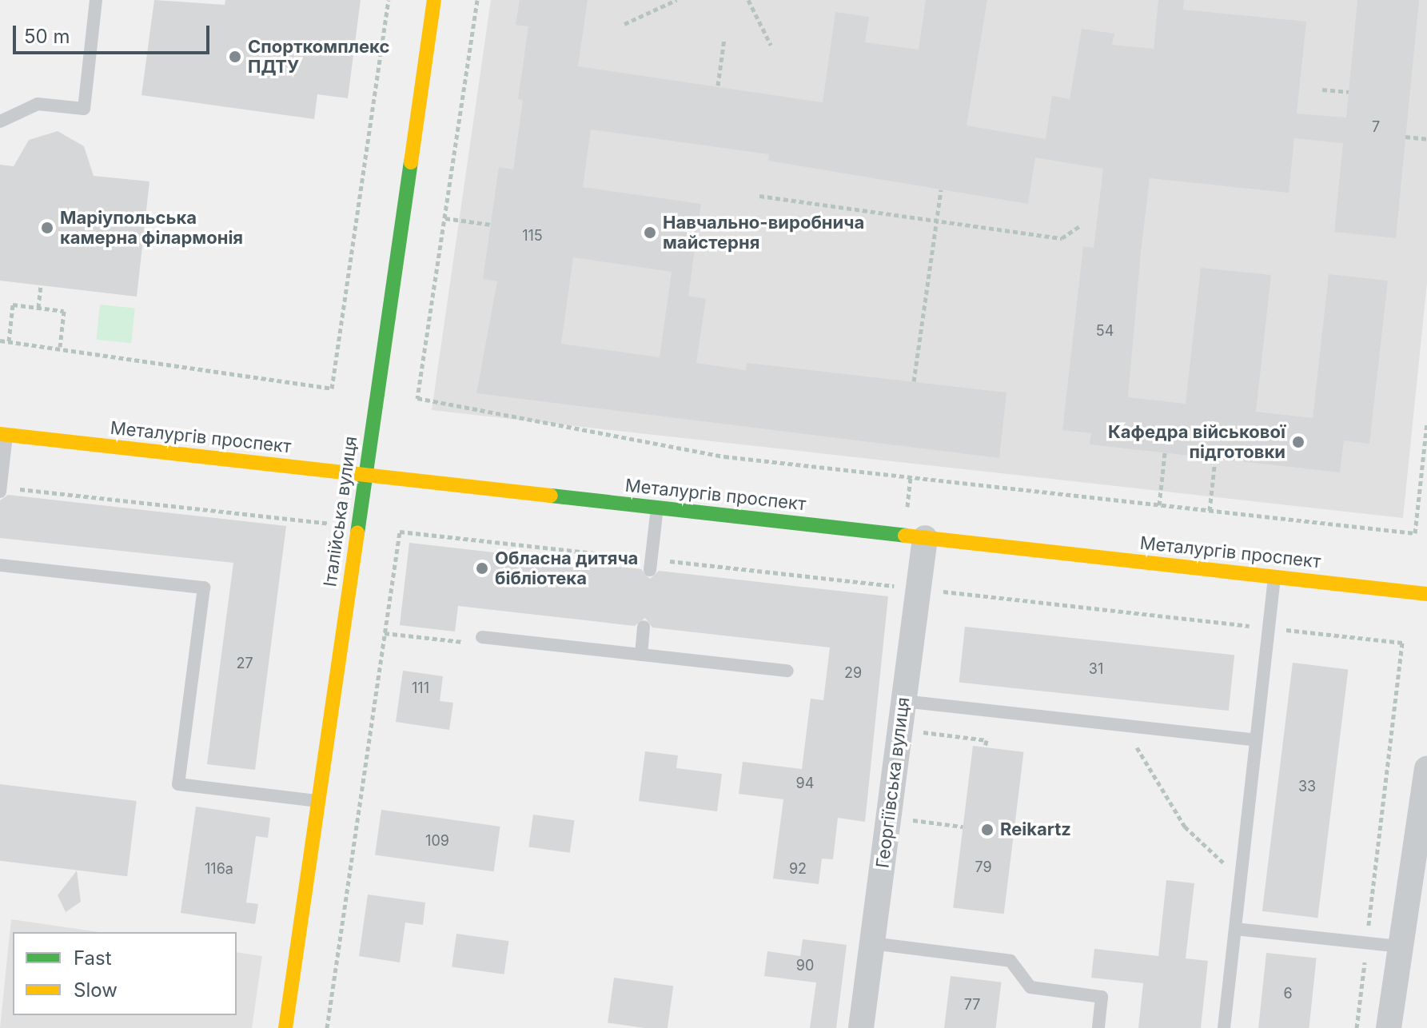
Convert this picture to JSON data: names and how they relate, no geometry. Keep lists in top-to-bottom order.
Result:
{
  "streets": {
    "street": ["Металургів проспект", "Італійська вулиця", "Георгіївська вулиця"]
  },
  "crossings": [
    ["Металургів проспект", "Італійська вулиця"],
    ["Металургів проспект", "Георгіївська вулиця"]
  ],
  "places": [
    "Спорткомплекс ПДТУ",
    "Маріупольська камерна філармонія",
    "Навчально-виробнича майстерня",
    "Кафедра військової підготовки",
    "Обласна дитяча бібліотека",
    "Reikartz"
  ],
  "house_numbers": [
    "7",
    "115",
    "54",
    "27",
    "31",
    "29",
    "111",
    "94",
    "33",
    "109",
    "79",
    "116а",
    "92",
    "90",
    "6",
    "77"
  ],
  "legend": ["Fast", "Slow"],
  "scale_bar": "50 m"
}
